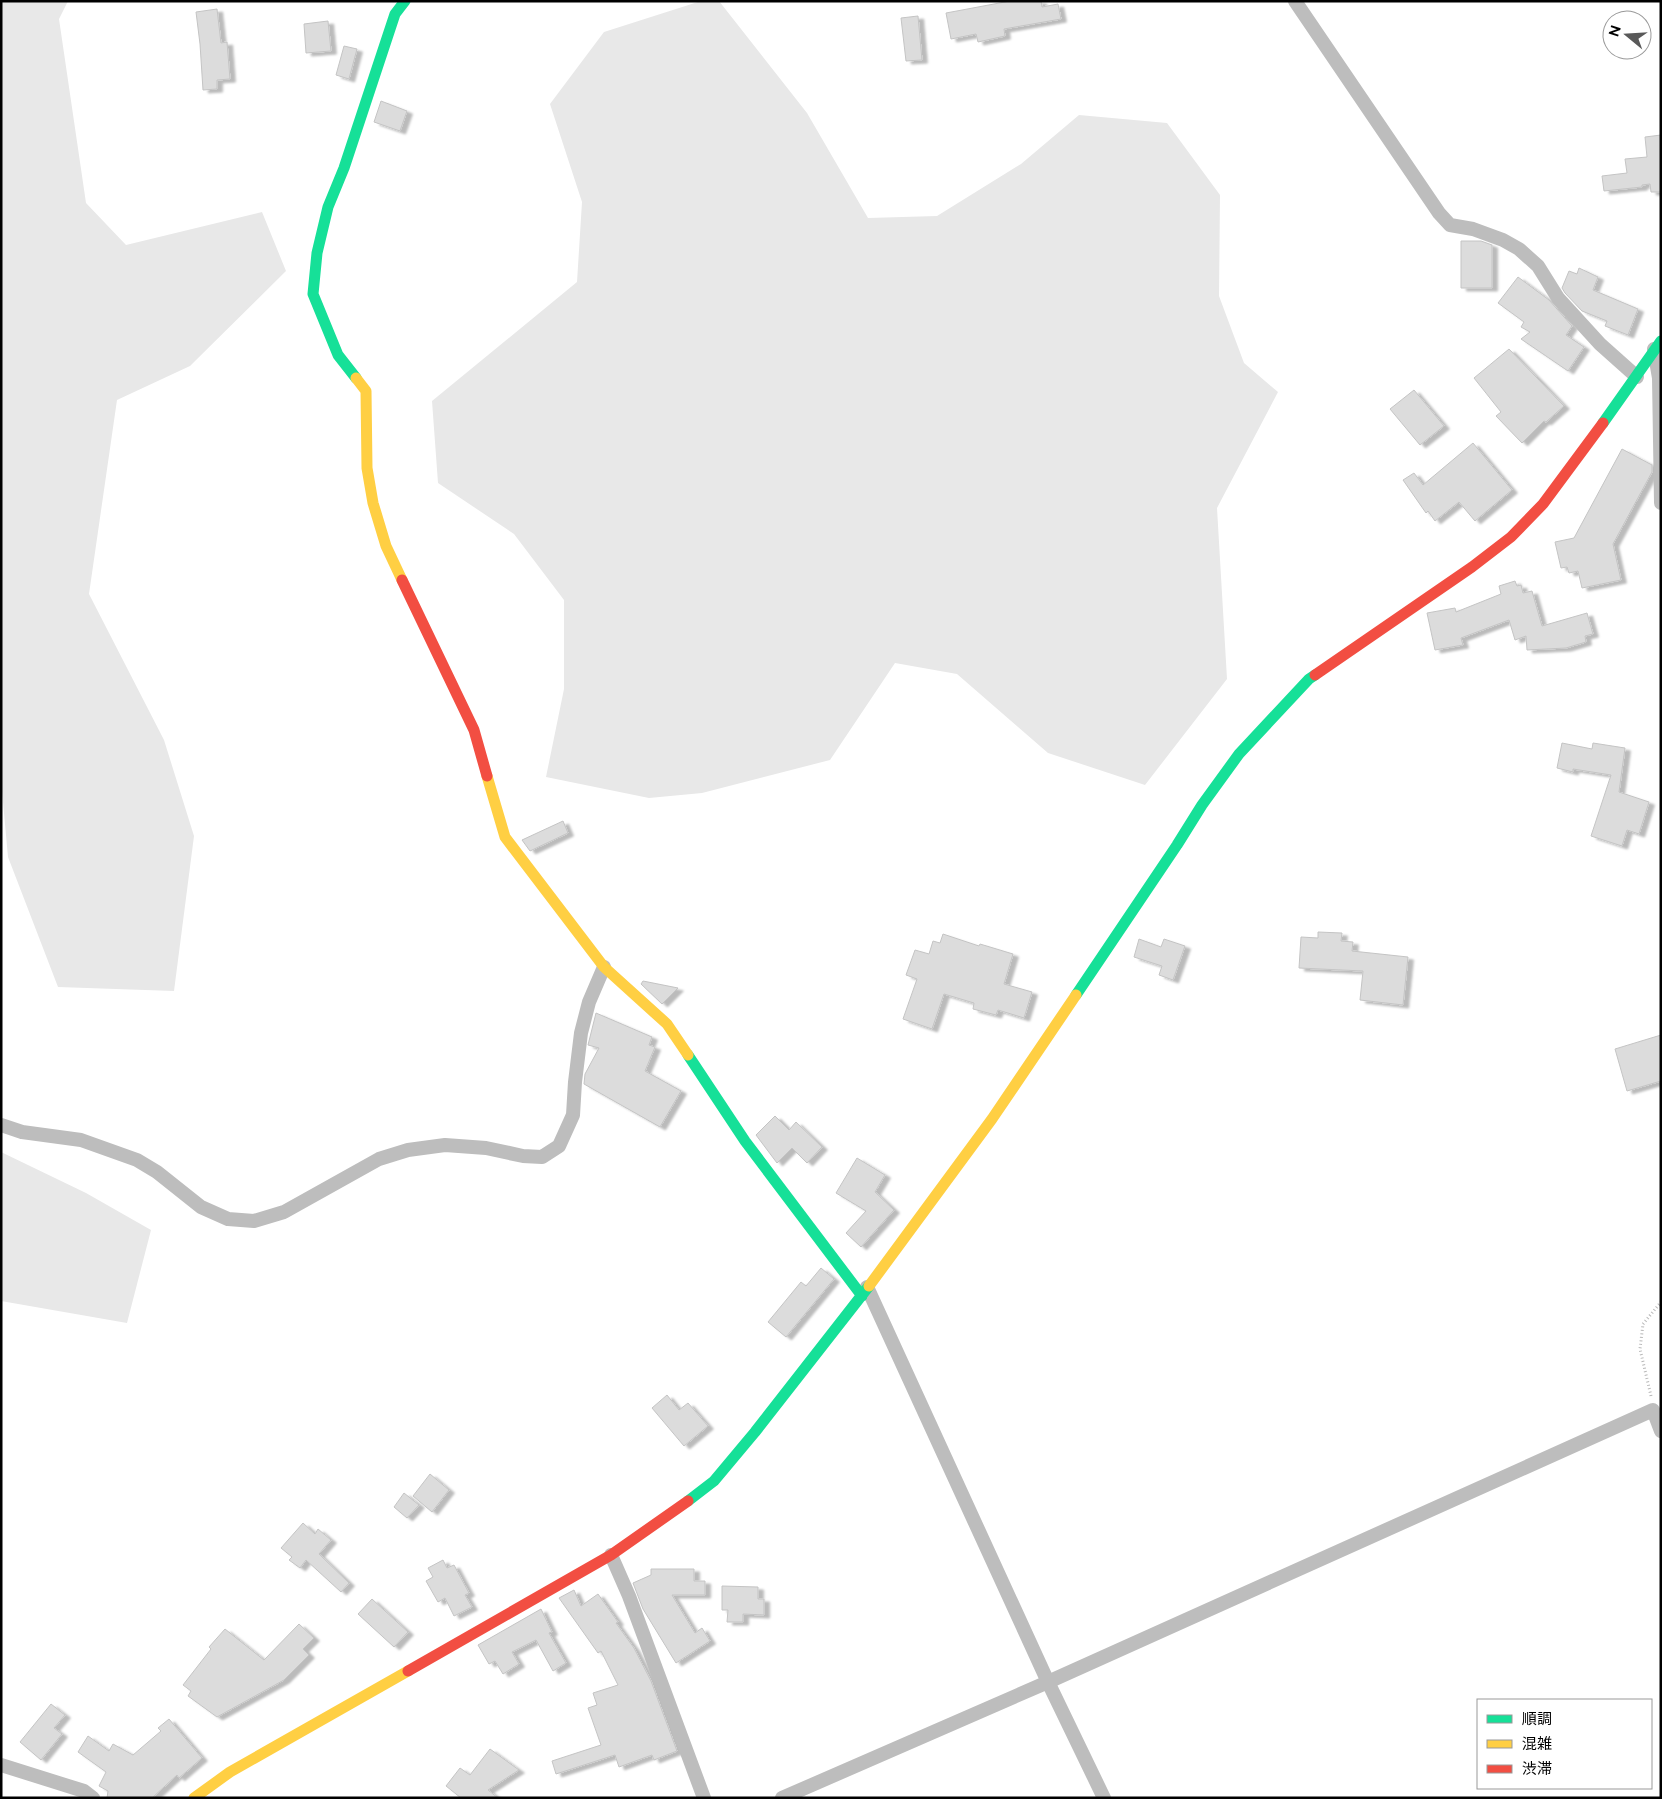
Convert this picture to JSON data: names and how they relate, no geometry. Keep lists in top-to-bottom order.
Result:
{
  "legend": ["順調", "混雑", "渋滞"],
  "north": "left"
}
